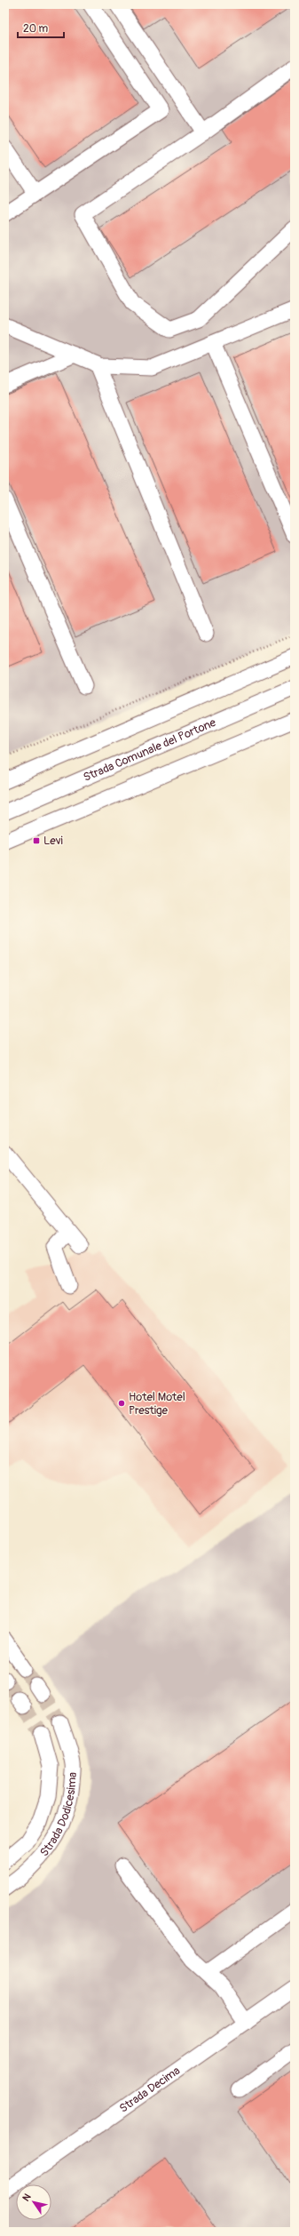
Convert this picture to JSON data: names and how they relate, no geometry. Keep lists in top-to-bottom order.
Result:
{
  "streets": {
    "street": ["Strada Comunale del Portone", "Strada Dodicesima", "Strada Decima"]
  },
  "places": {
    "transit": ["Levi"],
    "other": ["Hotel Motel Prestige"]
  },
  "scale_bar": "20 m",
  "north": "top left"
}
